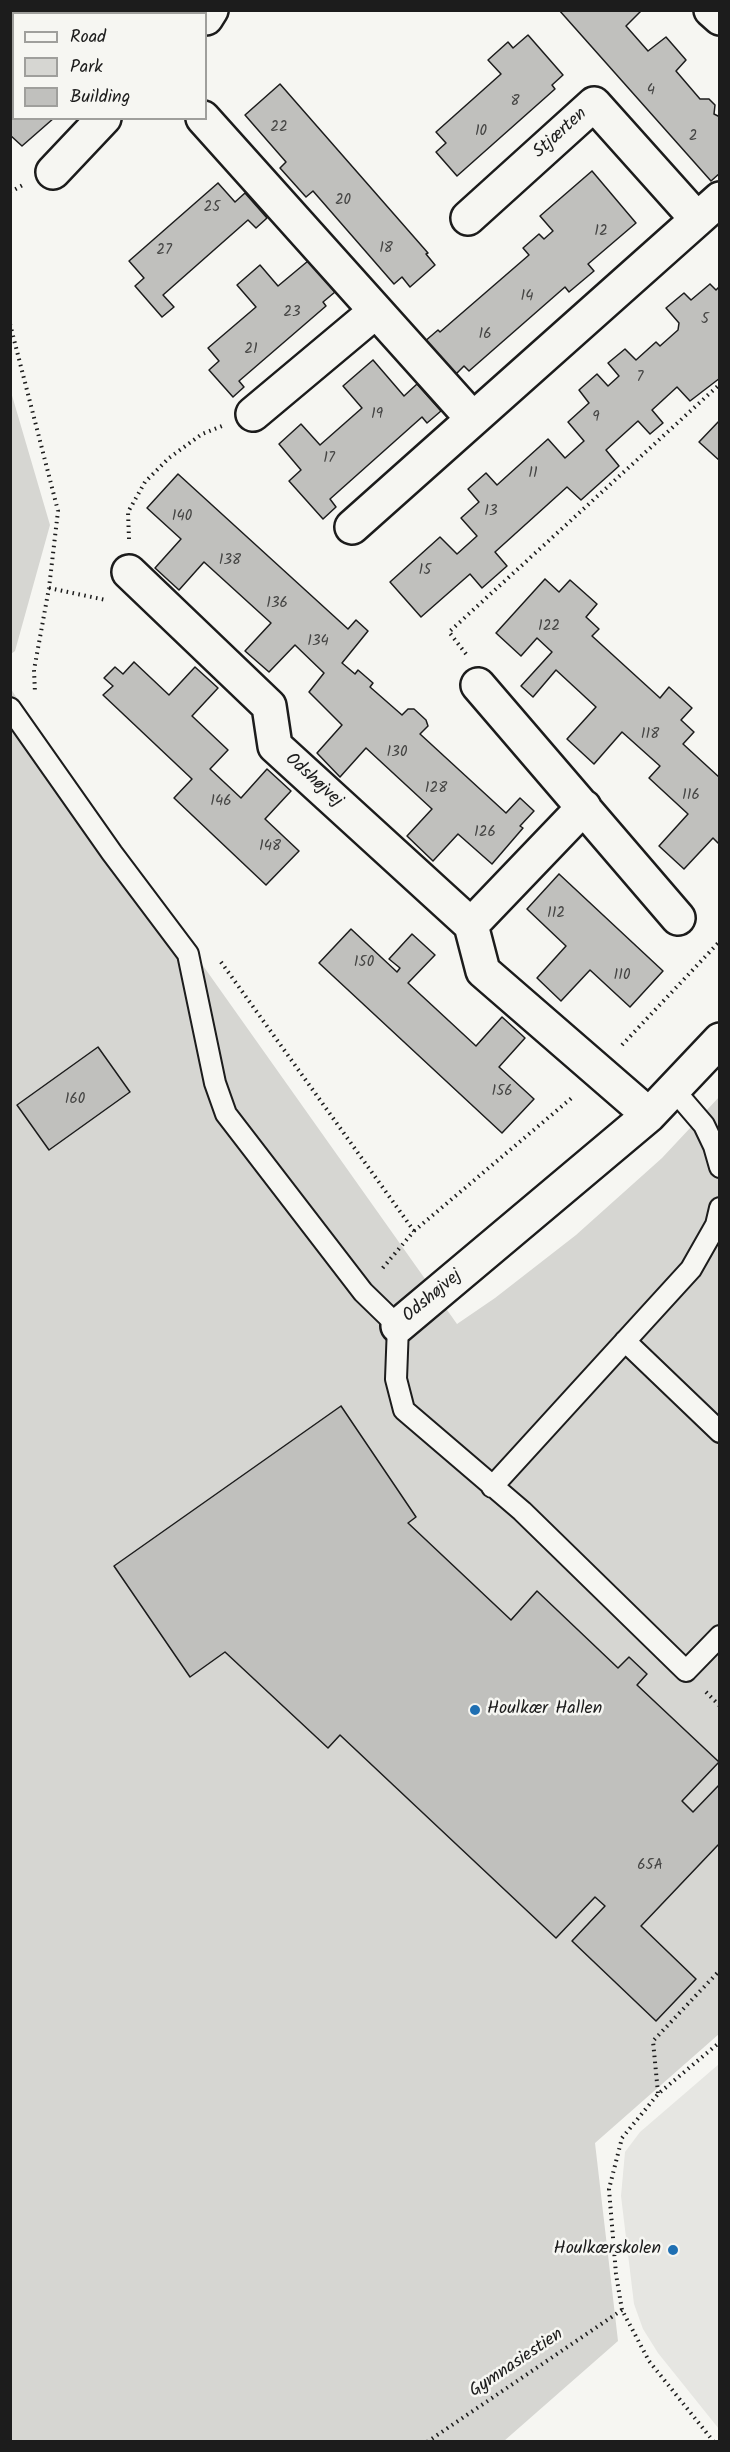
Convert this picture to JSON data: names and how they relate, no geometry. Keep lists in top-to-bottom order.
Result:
{
  "streets": {
    "street": ["Stjærten", "Odshøjvej"],
    "path": ["Gymnasiestien"]
  },
  "places": ["Houlkær Hallen", "Houlkærskolen"],
  "house_numbers": [
    "4",
    "8",
    "22",
    "10",
    "2",
    "20",
    "25",
    "12",
    "18",
    "27",
    "14",
    "23",
    "5",
    "16",
    "21",
    "7",
    "19",
    "9",
    "17",
    "11",
    "13",
    "140",
    "138",
    "15",
    "136",
    "122",
    "134",
    "118",
    "130",
    "128",
    "116",
    "146",
    "126",
    "148",
    "112",
    "150",
    "110",
    "156",
    "160",
    "65A"
  ],
  "legend": ["Road", "Park", "Building"]
}
